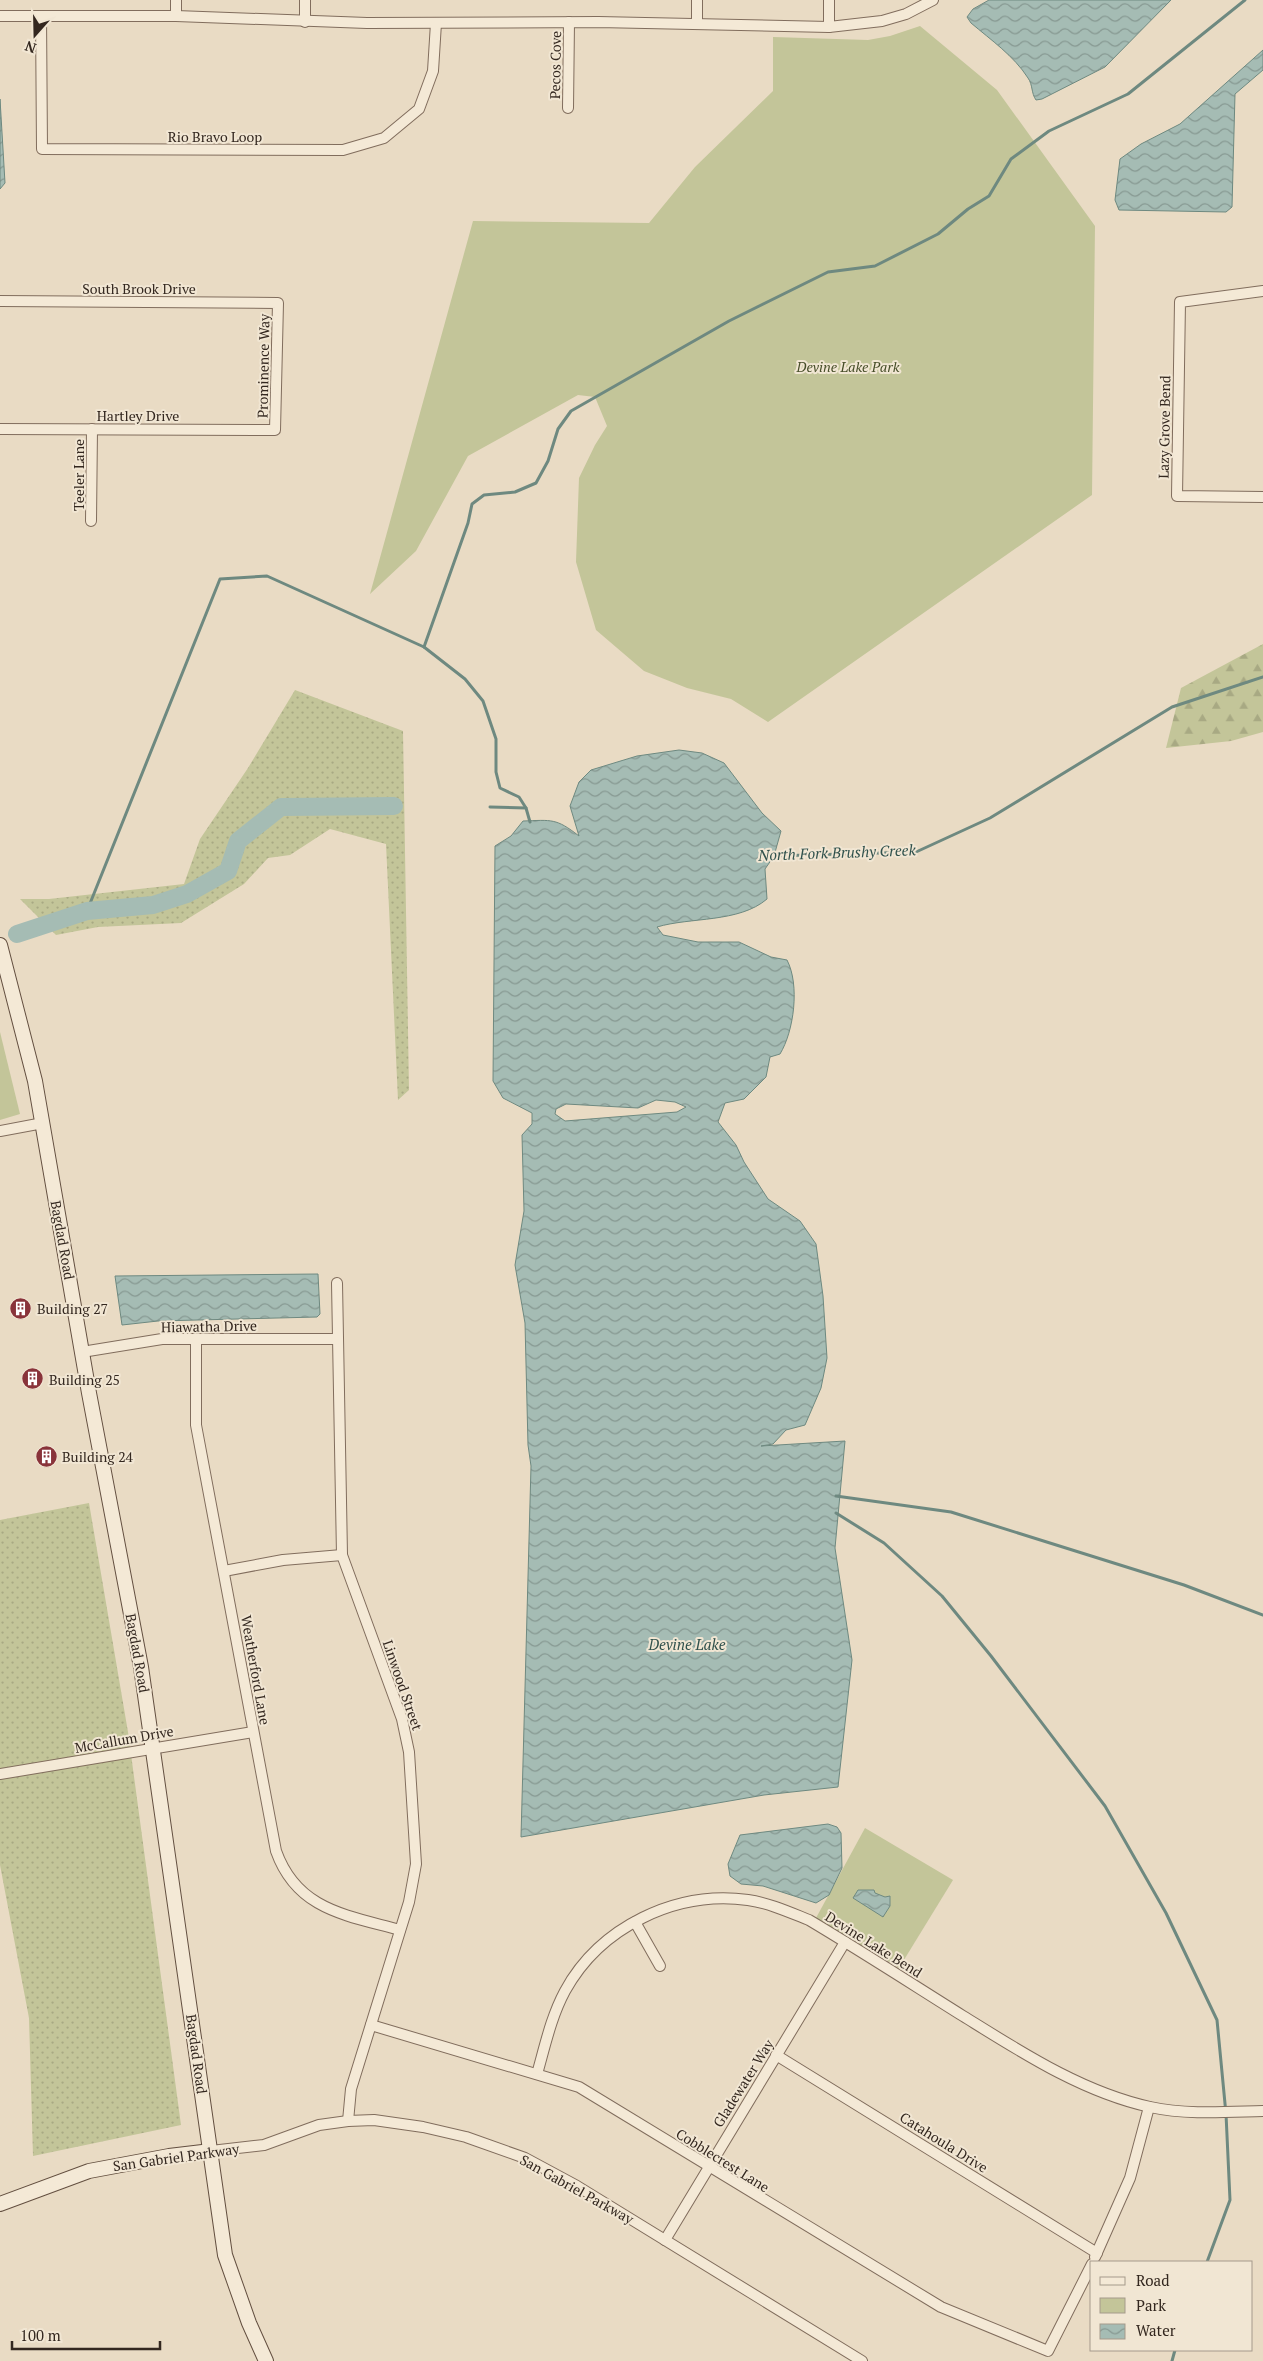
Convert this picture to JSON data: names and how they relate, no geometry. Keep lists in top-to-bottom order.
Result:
{
  "streets": {
    "street": [
      "Pecos Cove",
      "Rio Bravo Loop",
      "South Brook Drive",
      "Prominence Way",
      "Hartley Drive",
      "Lazy Grove Bend",
      "Teeler Lane",
      "Bagdad Road",
      "Hiawatha Drive",
      "Weatherford Lane",
      "Linwood Street",
      "McCallum Drive",
      "Devine Lake Bend",
      "Gladewater Way",
      "Catahoula Drive",
      "San Gabriel Parkway",
      "Cobblecrest Lane"
    ]
  },
  "crossings": [
    ["South Brook Drive", "Prominence Way"],
    ["Prominence Way", "Hartley Drive"],
    ["Hartley Drive", "Teeler Lane"],
    ["Bagdad Road", "Hiawatha Drive"],
    ["Bagdad Road", "McCallum Drive"],
    ["Bagdad Road", "San Gabriel Parkway"],
    ["Hiawatha Drive", "Weatherford Lane"],
    ["Hiawatha Drive", "Linwood Street"],
    ["Weatherford Lane", "Linwood Street"],
    ["Weatherford Lane", "McCallum Drive"],
    ["Linwood Street", "San Gabriel Parkway"],
    ["Linwood Street", "Cobblecrest Lane"],
    ["Devine Lake Bend", "Gladewater Way"],
    ["Devine Lake Bend", "Cobblecrest Lane"],
    ["Gladewater Way", "Catahoula Drive"],
    ["Gladewater Way", "San Gabriel Parkway"],
    ["Gladewater Way", "Cobblecrest Lane"]
  ],
  "water": ["North Fork Brushy Creek", "Devine Lake"],
  "parks": ["Devine Lake Park"],
  "places": {
    "building": ["Building 27", "Building 25", "Building 24"]
  },
  "legend": ["Road", "Park", "Water"],
  "scale_bar": "100 m",
  "north": "bottom"
}
